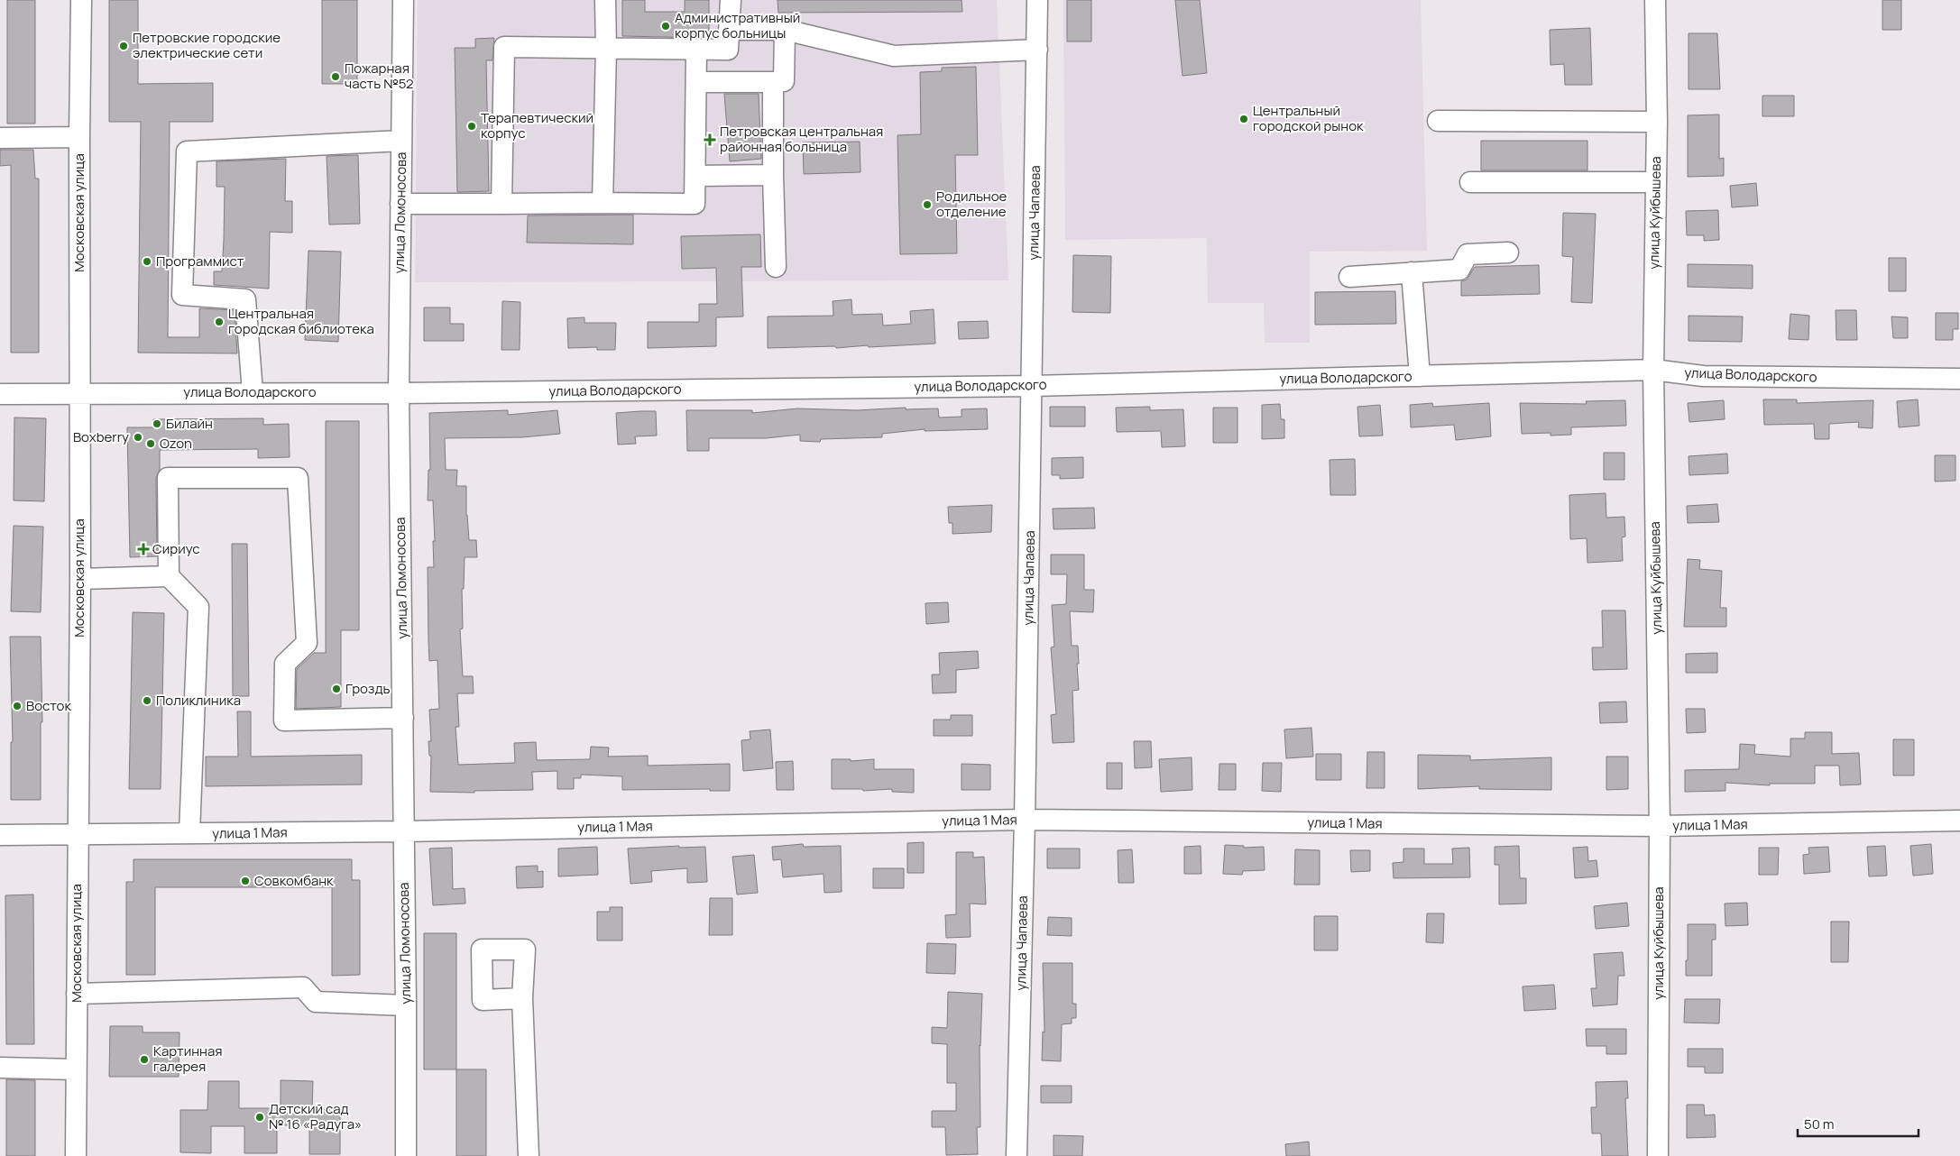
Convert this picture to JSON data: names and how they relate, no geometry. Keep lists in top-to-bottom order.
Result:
{
  "streets": {
    "street": [
      "Московская улица",
      "улица Ломоносова",
      "улица Чапаева",
      "улица Куйбышева",
      "улица Володарского",
      "улица 1 Мая"
    ]
  },
  "crossings": [
    ["Московская улица", "улица Володарского"],
    ["Московская улица", "улица 1 Мая"],
    ["улица Ломоносова", "улица Володарского"],
    ["улица Ломоносова", "улица 1 Мая"],
    ["улица Чапаева", "улица Володарского"],
    ["улица Чапаева", "улица 1 Мая"],
    ["улица Куйбышева", "улица Володарского"],
    ["улица Куйбышева", "улица 1 Мая"]
  ],
  "places": {
    "other": [
      "Административный корпус больницы",
      "Петровские городские электрические сети",
      "Пожарная часть №52",
      "Центральный городской рынок",
      "Терапевтический корпус",
      "Родильное отделение",
      "Программист",
      "Центральная городская библиотека",
      "Билайн",
      "Boxberry",
      "Ozon",
      "Гроздь",
      "Поликлиника",
      "Восток",
      "Совкомбанк",
      "Картинная галерея",
      "Детский сад № 16 «Радуга»"
    ],
    "health": ["Петровская центральная районная больница", "Сириус"]
  },
  "scale_bar": "50 m"
}
